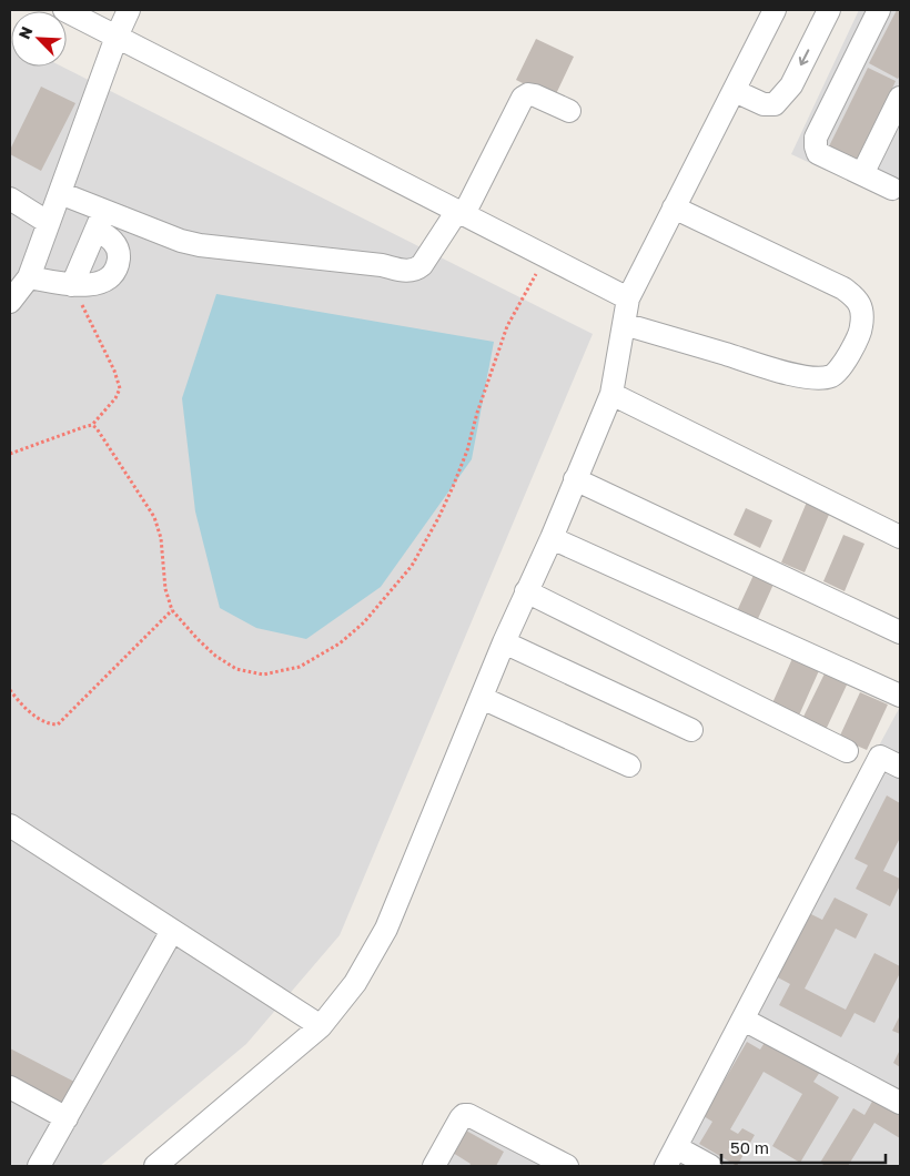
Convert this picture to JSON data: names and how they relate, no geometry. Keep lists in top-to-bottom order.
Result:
{
  "scale_bar": "50 m",
  "north": "top left"
}
